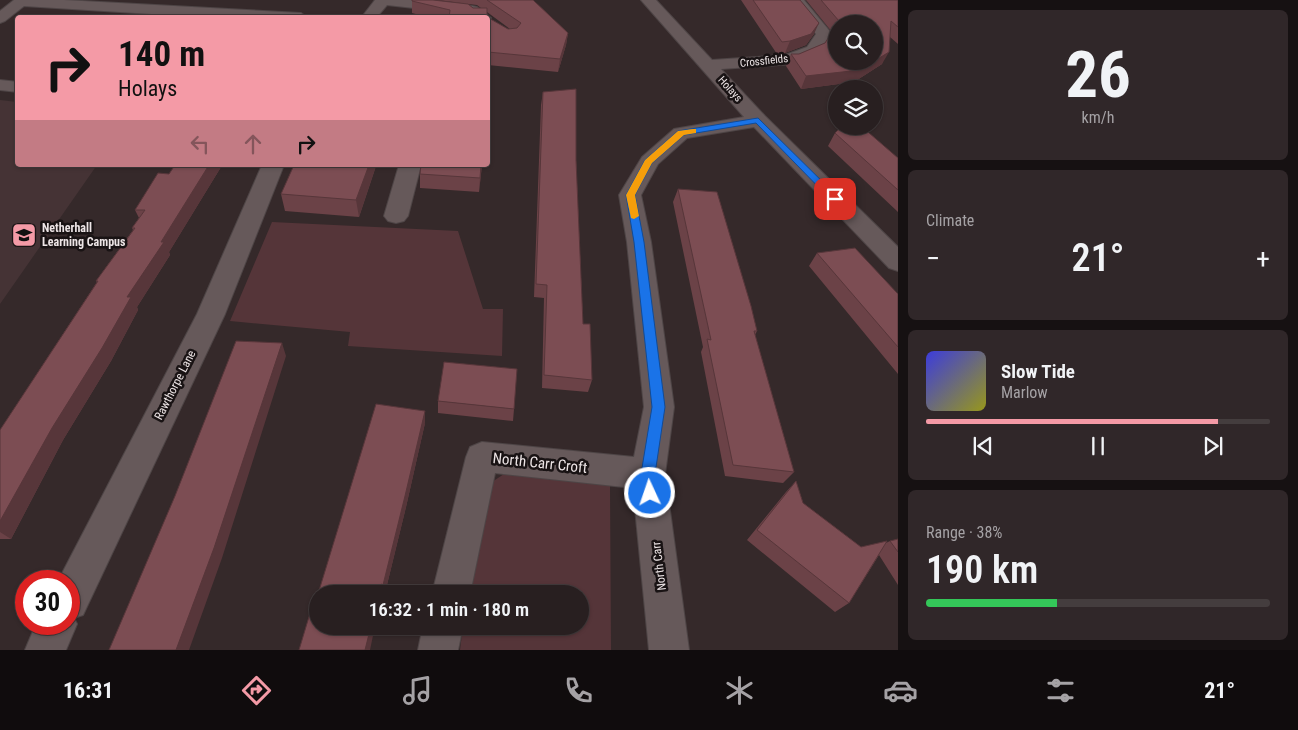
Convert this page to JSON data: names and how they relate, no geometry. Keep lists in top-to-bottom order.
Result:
{
  "streets": {
    "street": [
      "Crossfields",
      "Holays",
      "Rawthorpe Lane",
      "North Carr Croft",
      "North Carr"
    ]
  },
  "crossings": [
    ["Crossfields", "Holays"],
    ["Holays", "North Carr"],
    ["North Carr Croft", "North Carr"]
  ],
  "places": {
    "school or university": ["Netherhall Learning Campus"]
  },
  "page": {
    "tile": [
      ["26", "km/h"],
      "Climate",
      ["Range · 38%", "190 km"]
    ],
    "turn": ["140 m", "Holays"],
    "heat": ["−", "21°", "+"],
    "song": ["Slow Tide", "Marlow"],
    "limit": "30",
    "trip": "16:32 · 1 min · 180 m",
    "tabs": ["16:31", "21°"]
  }
}
